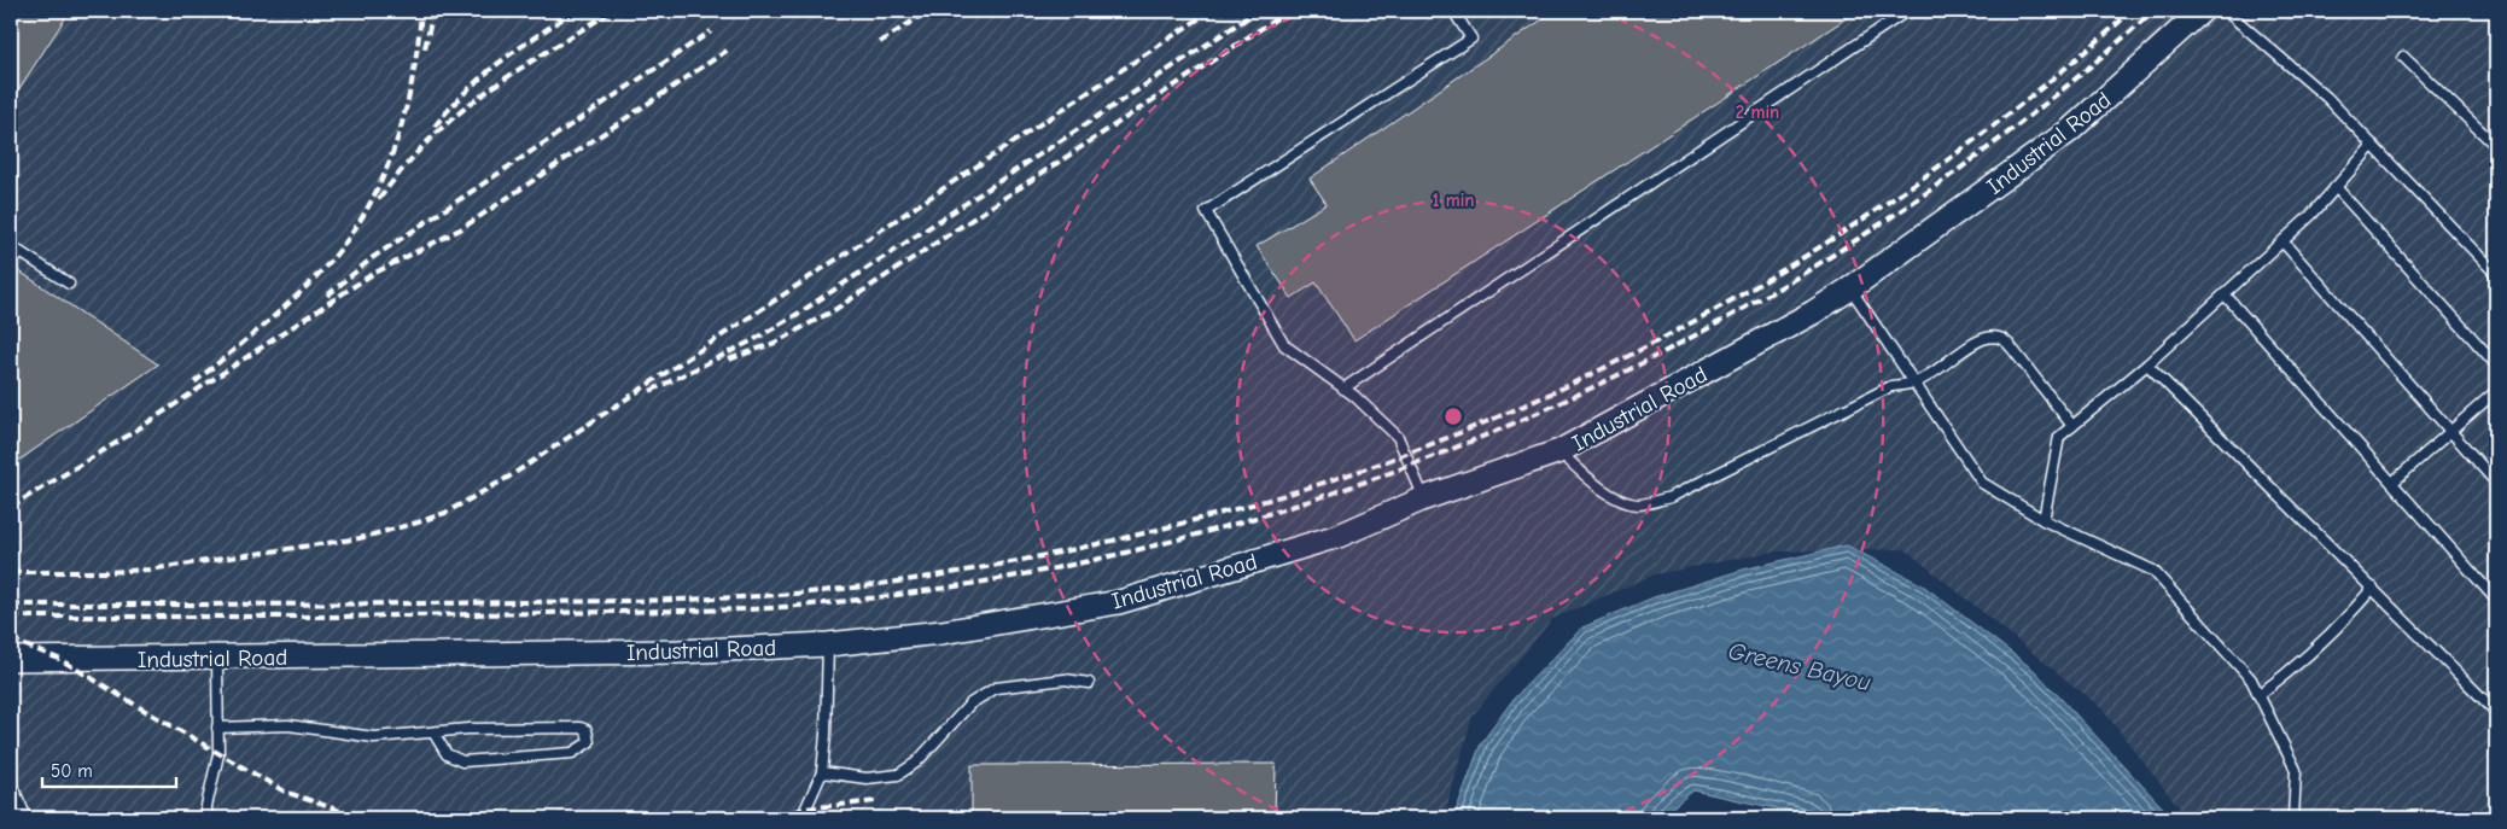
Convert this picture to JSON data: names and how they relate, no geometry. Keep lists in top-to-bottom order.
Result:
{
  "streets": {
    "street": ["Industrial Road"]
  },
  "water": ["Greens Bayou"],
  "scale_bar": "50 m",
  "rings": ["2 min", "1 min"]
}
